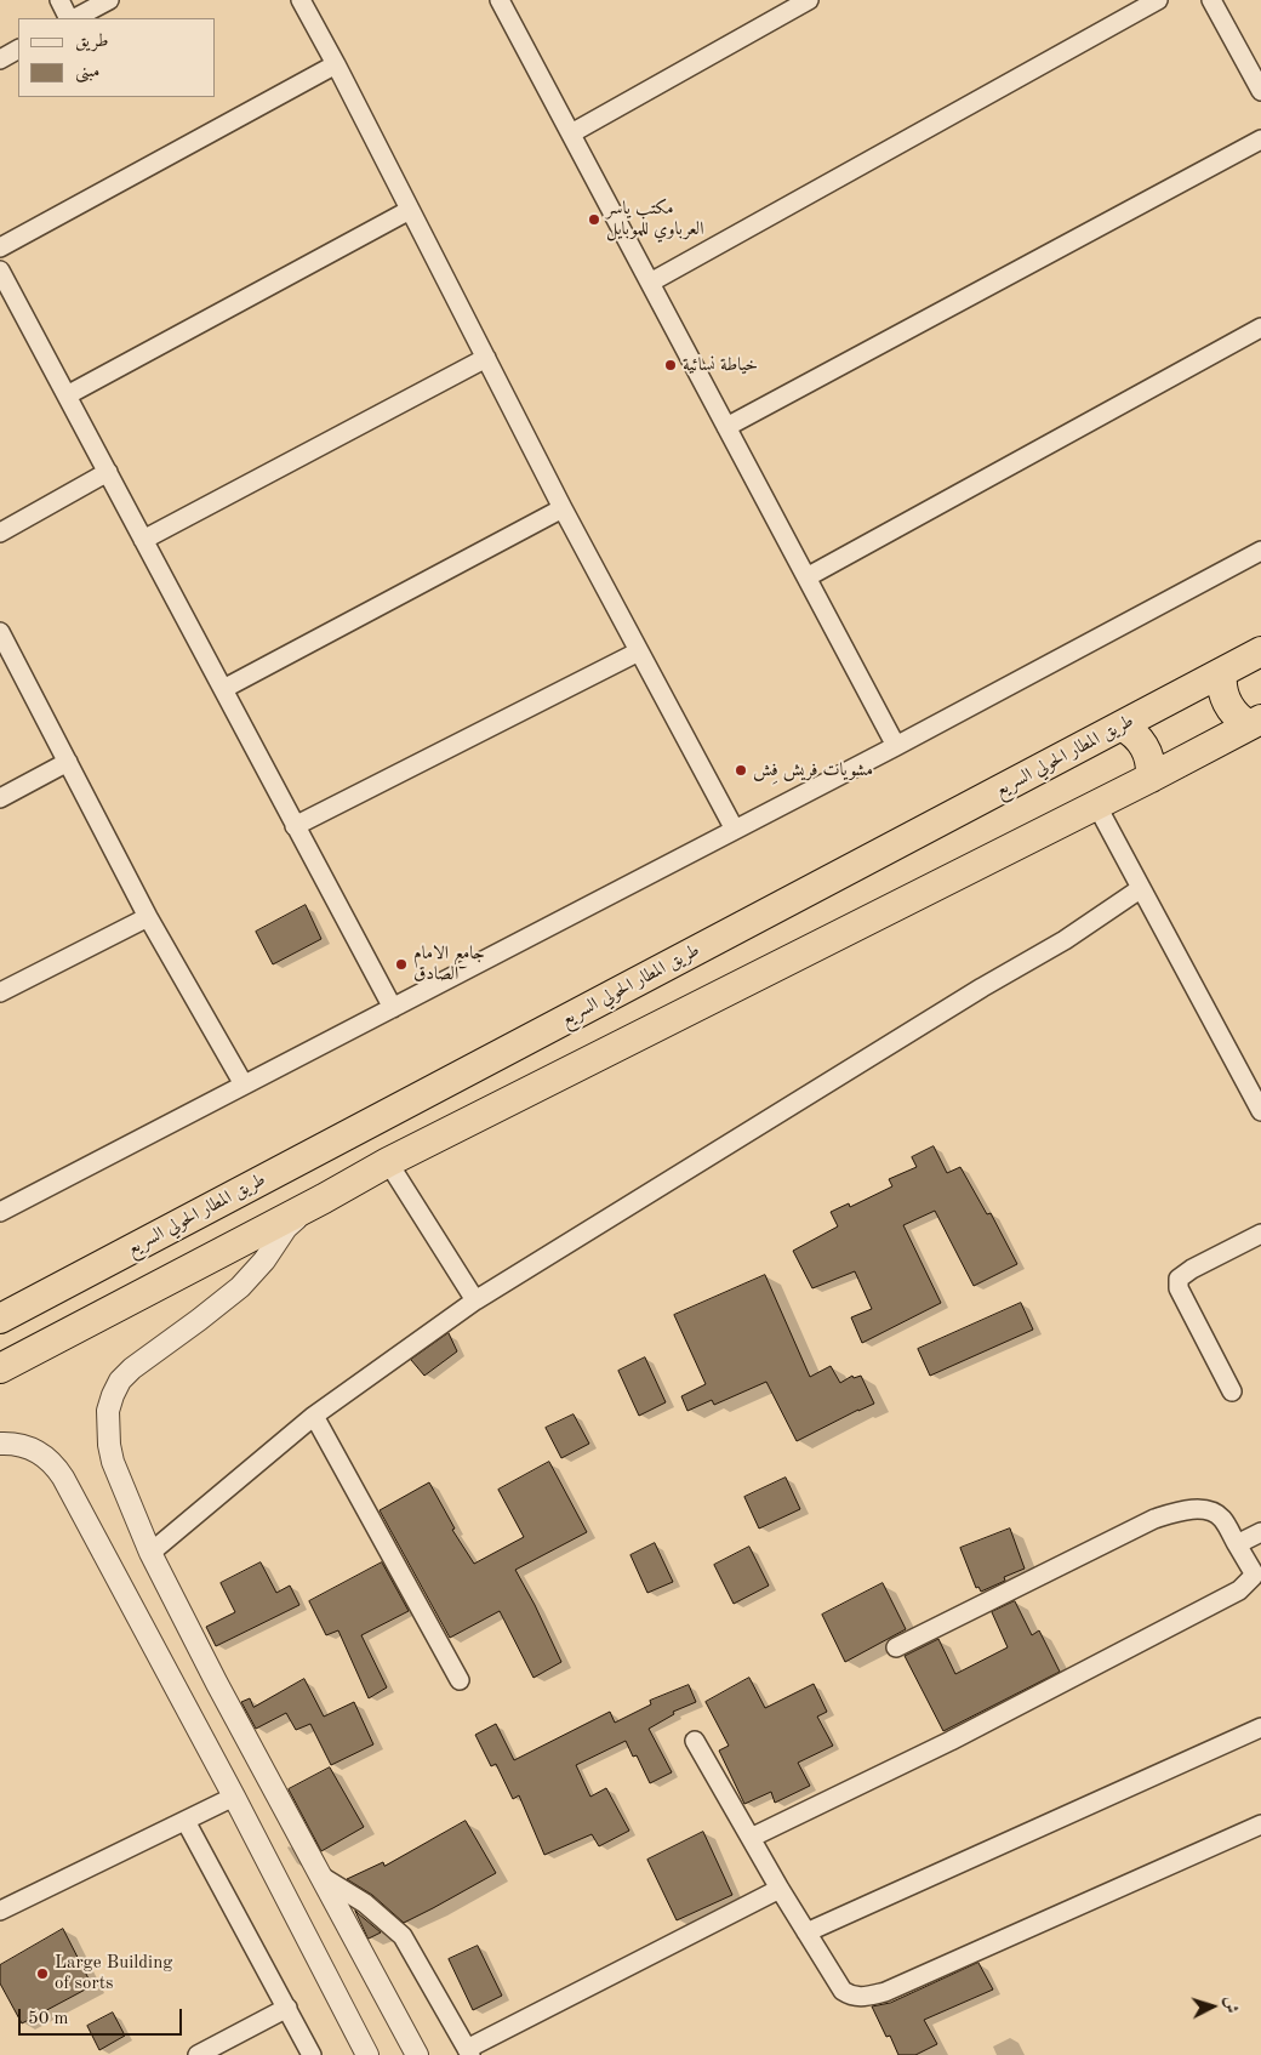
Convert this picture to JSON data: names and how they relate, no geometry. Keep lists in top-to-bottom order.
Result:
{
  "streets": {
    "highway": ["طريق المطار الحولي السريع"]
  },
  "places": [
    "مكتب ياسر العرباوي للموبايل",
    "خياطة نسائية",
    "مشويات فريش فِش",
    "جامع الامام الصادق",
    "Large Building of sorts"
  ],
  "legend": ["طريق", "مبنى"],
  "scale_bar": "50 m",
  "north": "right"
}
